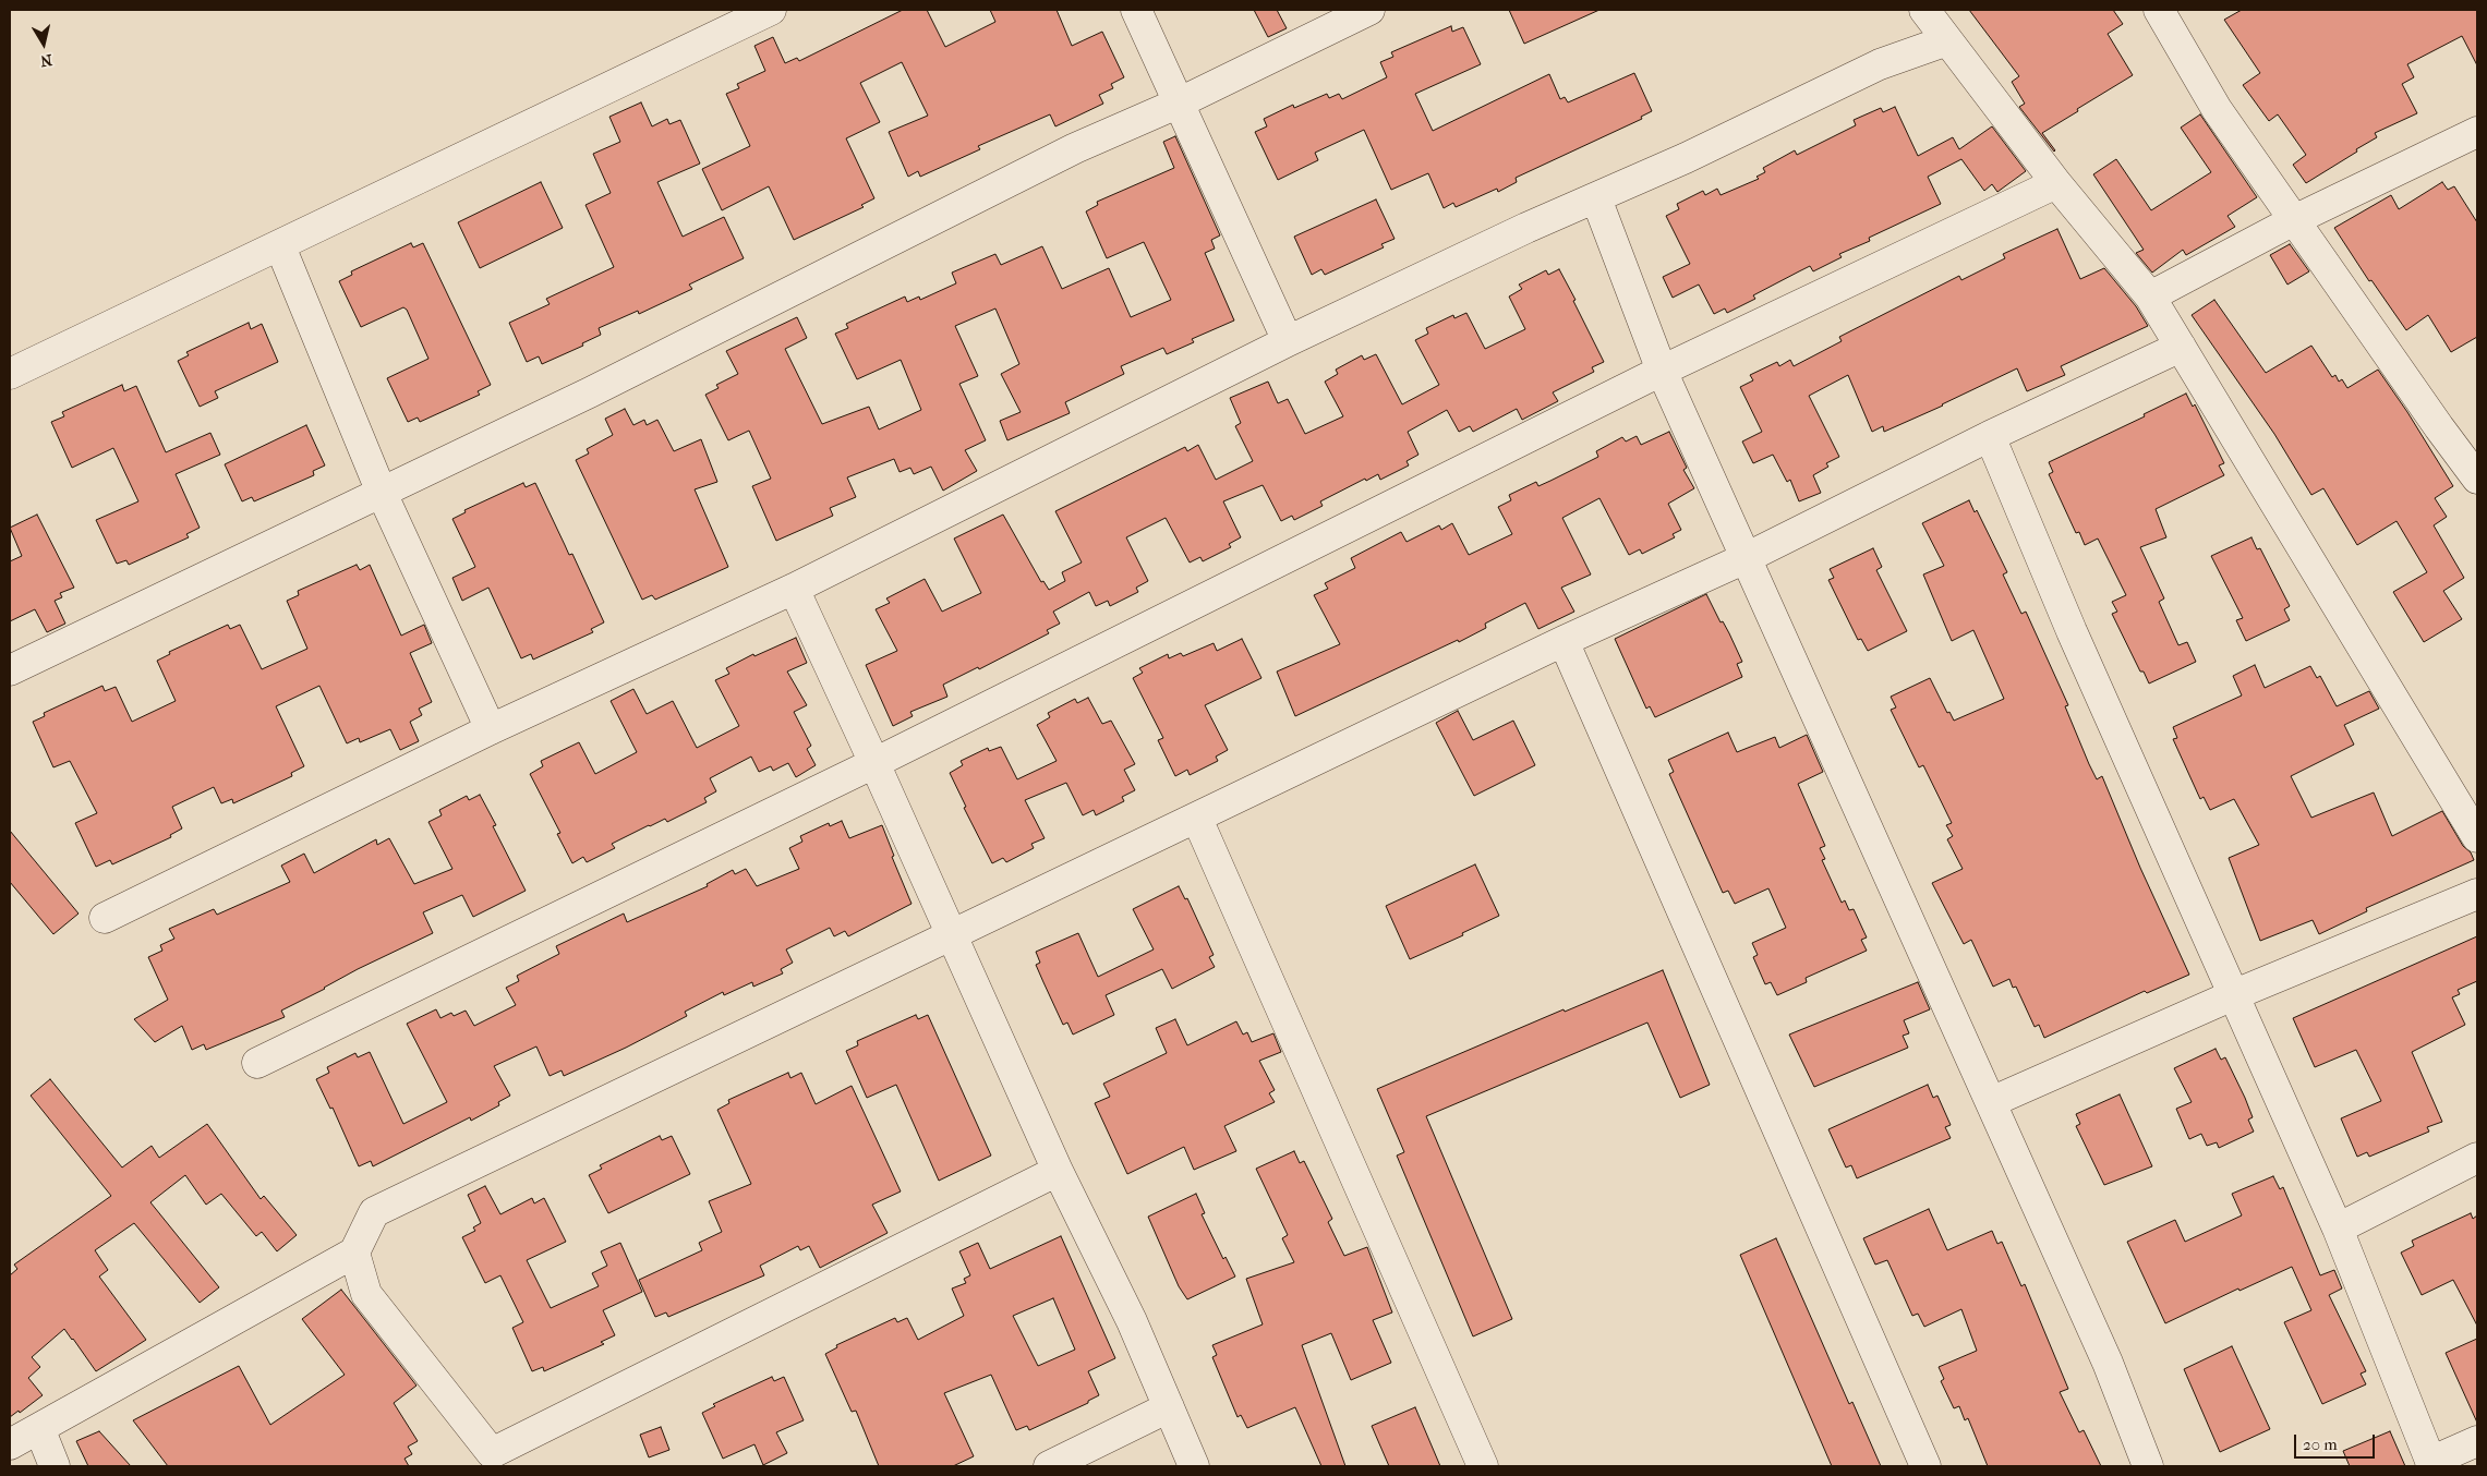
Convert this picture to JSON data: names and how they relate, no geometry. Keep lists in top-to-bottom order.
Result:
{
  "scale_bar": "20 m",
  "north": "bottom"
}
